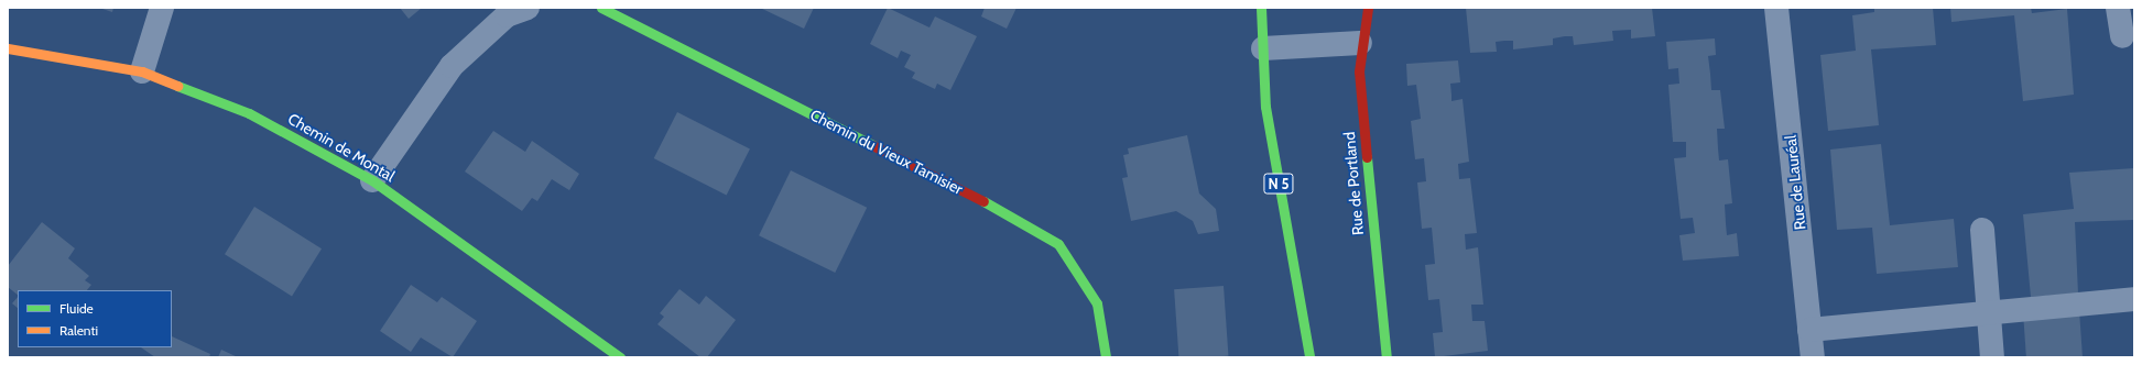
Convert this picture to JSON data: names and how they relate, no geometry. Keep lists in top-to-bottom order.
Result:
{
  "streets": {
    "street": [
      "Chemin de Montal",
      "Chemin du Vieux Tamisier",
      "Rue de Lauréal",
      "N 5",
      "Rue de Portland"
    ]
  },
  "legend": ["Fluide", "Ralenti"]
}
